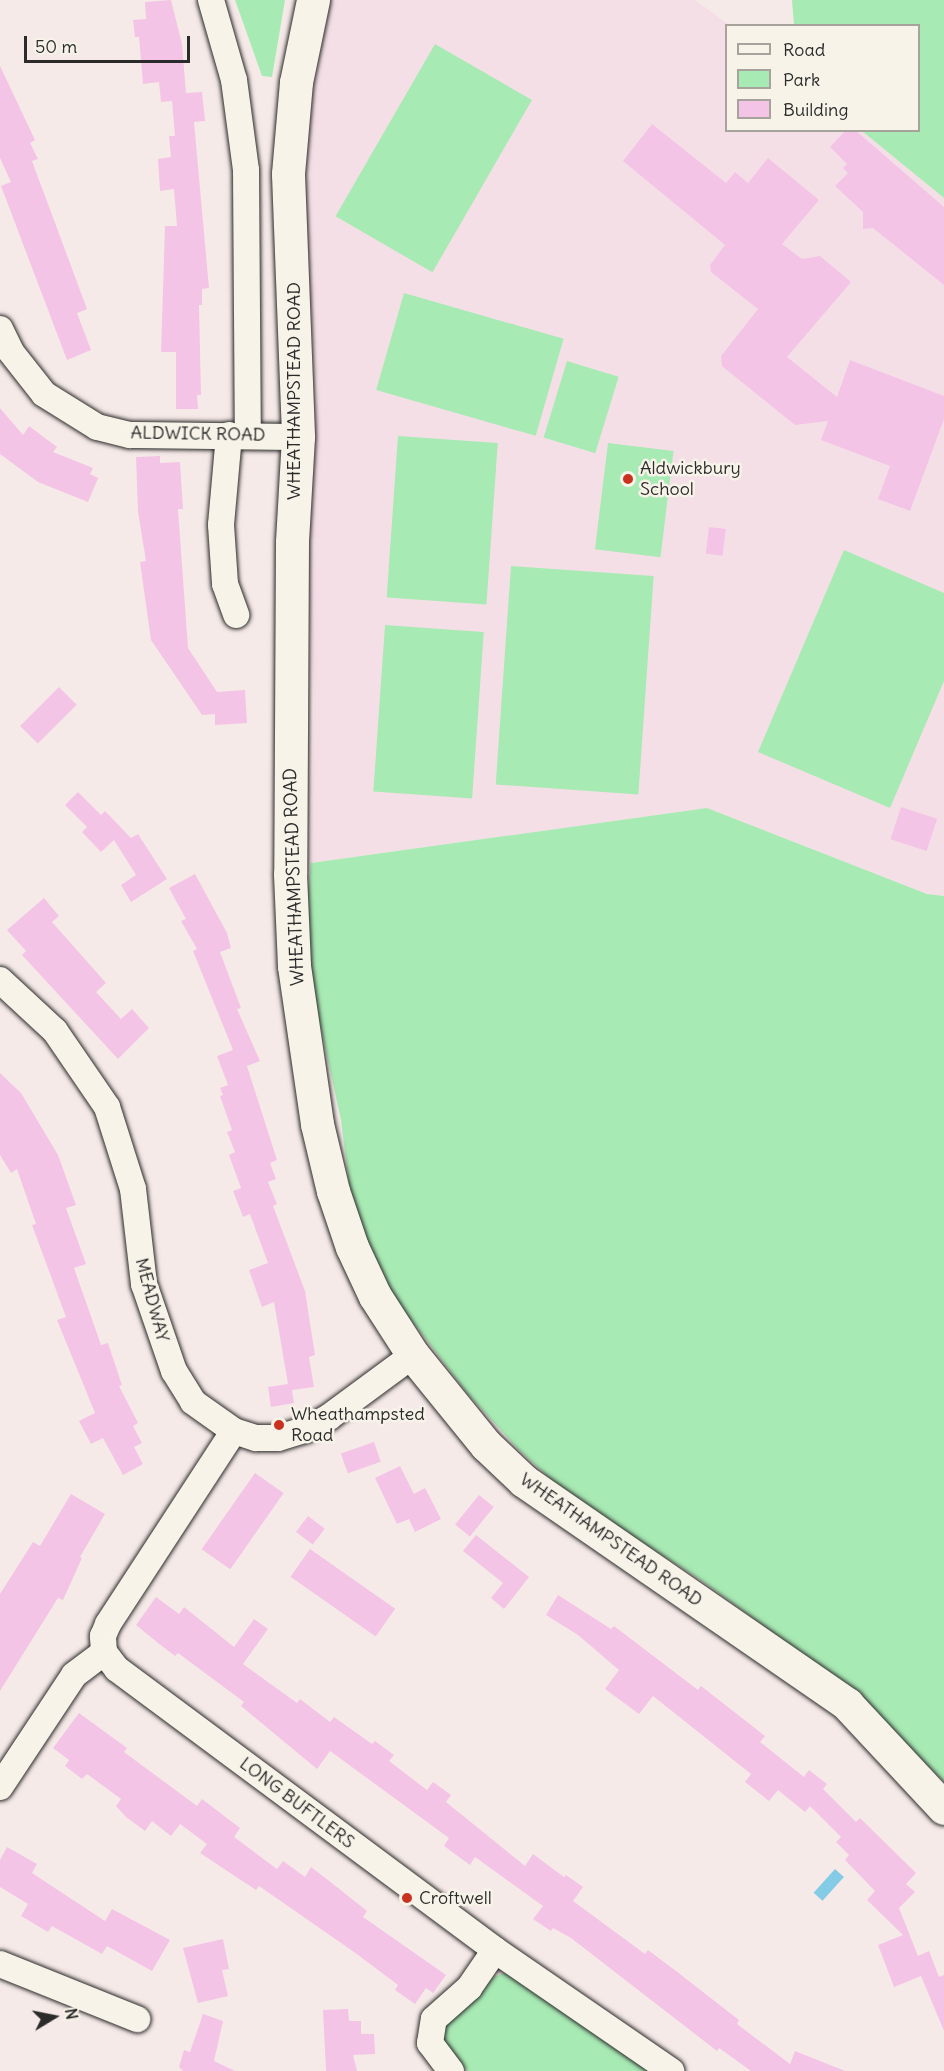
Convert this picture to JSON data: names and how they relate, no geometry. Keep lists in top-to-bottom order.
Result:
{
  "streets": {
    "street": [
      "WHEATHAMPSTEAD ROAD",
      "ALDWICK ROAD",
      "MEADWAY",
      "LONG BUFTLERS"
    ]
  },
  "crossings": [
    ["WHEATHAMPSTEAD ROAD", "ALDWICK ROAD"],
    ["WHEATHAMPSTEAD ROAD", "MEADWAY"]
  ],
  "places": ["Aldwickbury School", "Wheathampsted Road", "Croftwell"],
  "legend": ["Road", "Park", "Building"],
  "scale_bar": "50 m",
  "north": "right"
}
